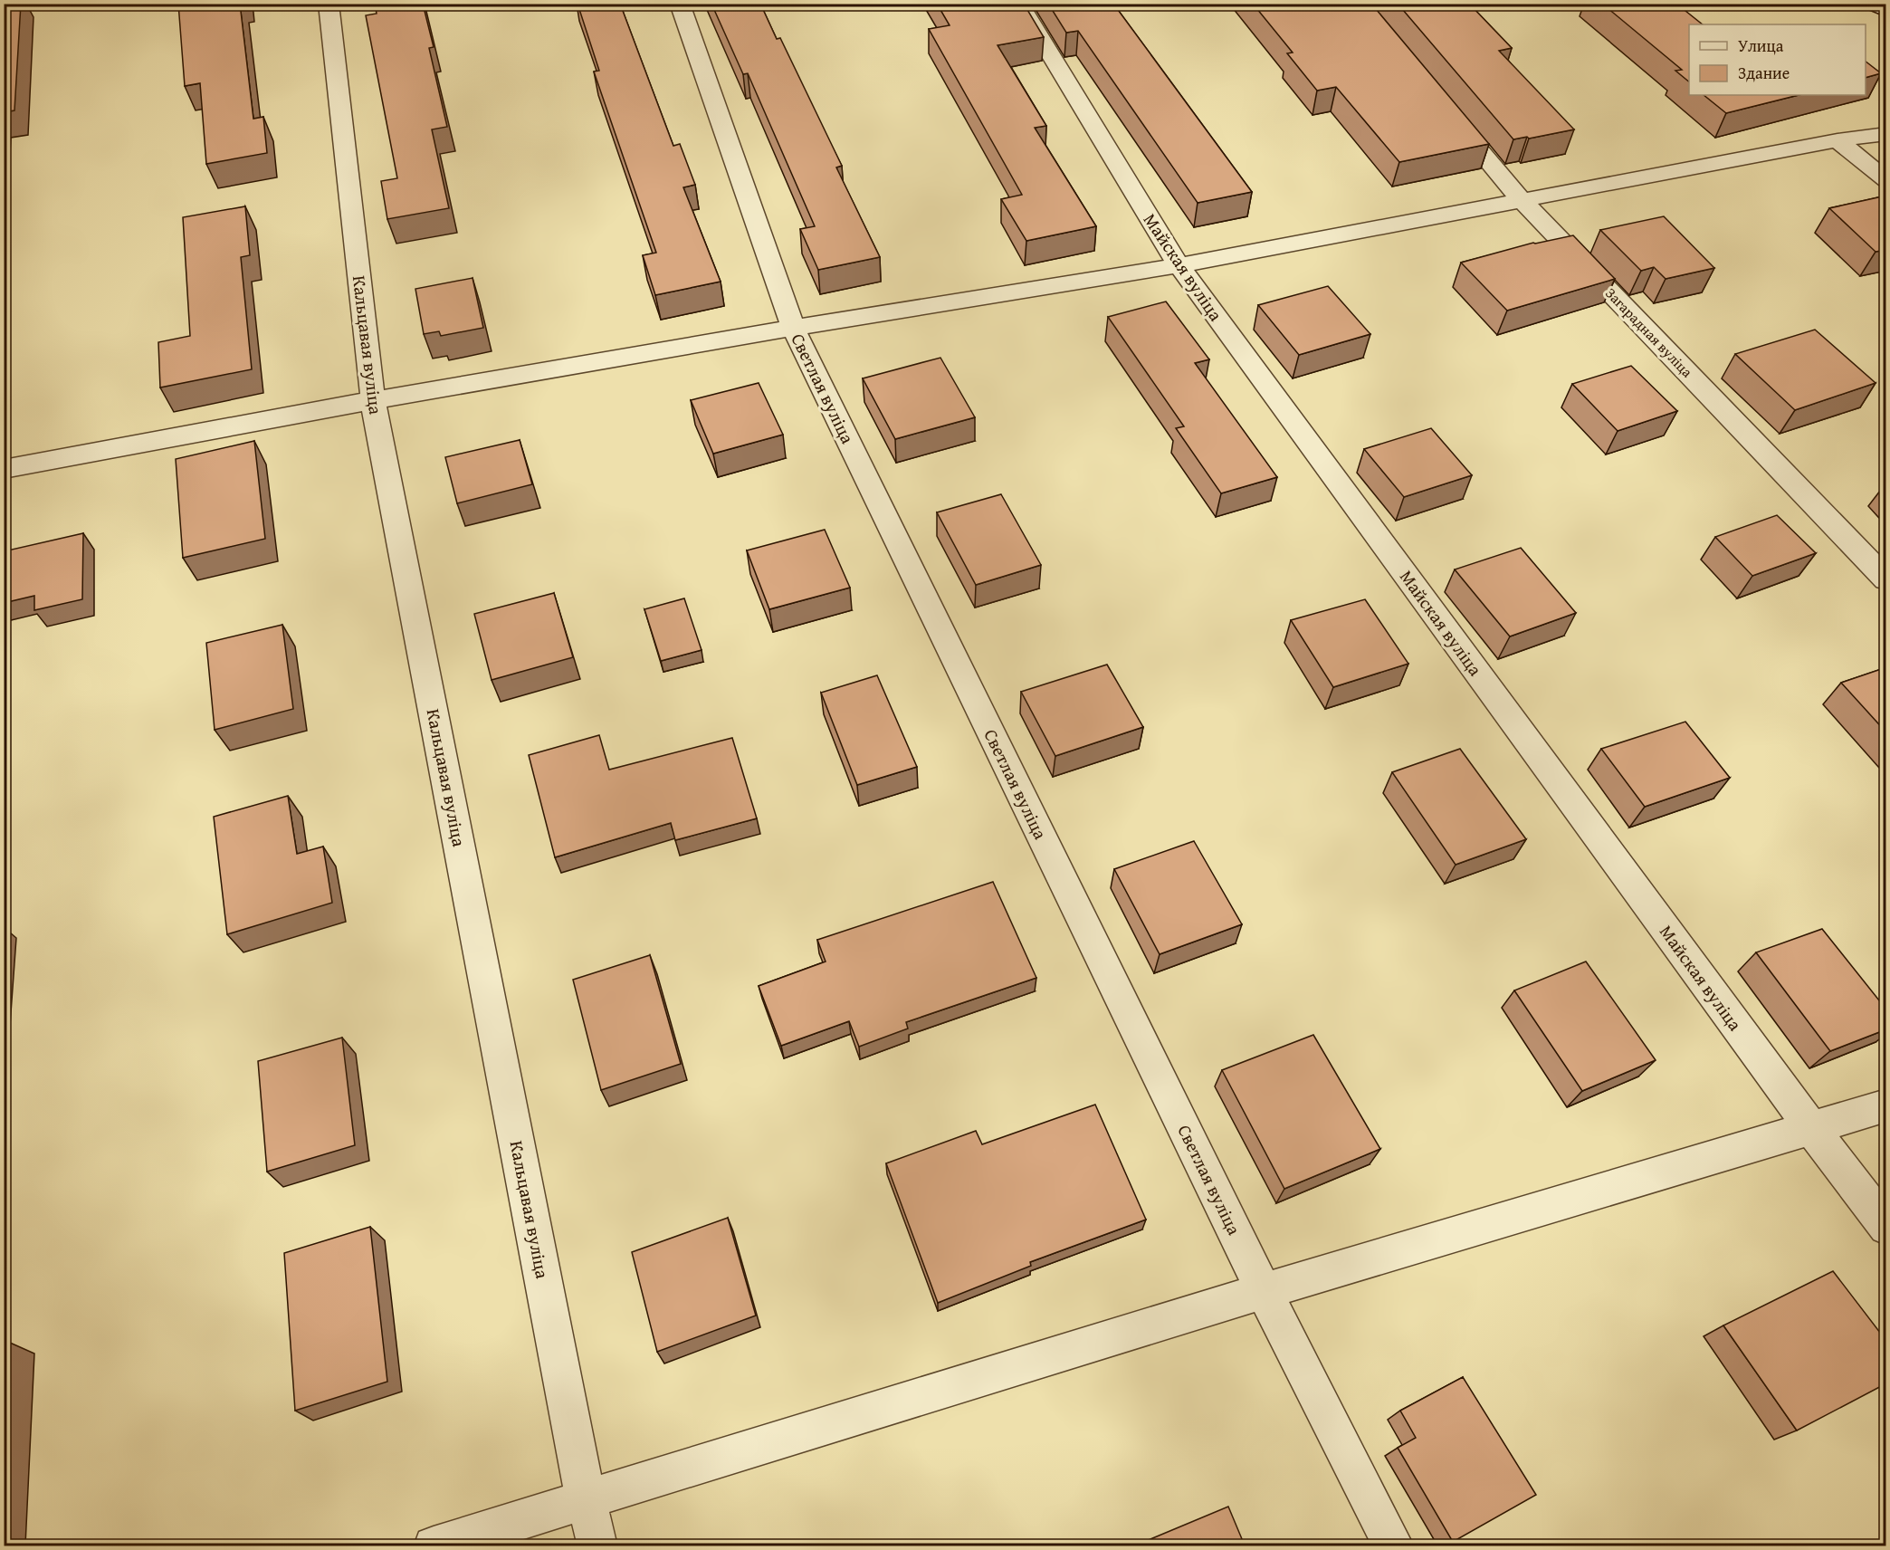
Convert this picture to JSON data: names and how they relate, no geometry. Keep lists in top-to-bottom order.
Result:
{
  "streets": {
    "street": [
      "Майская вуліца",
      "Загарадная вуліца",
      "Кальцавая вуліца",
      "Светлая вуліца"
    ]
  },
  "legend": ["Улица", "Здание"]
}
